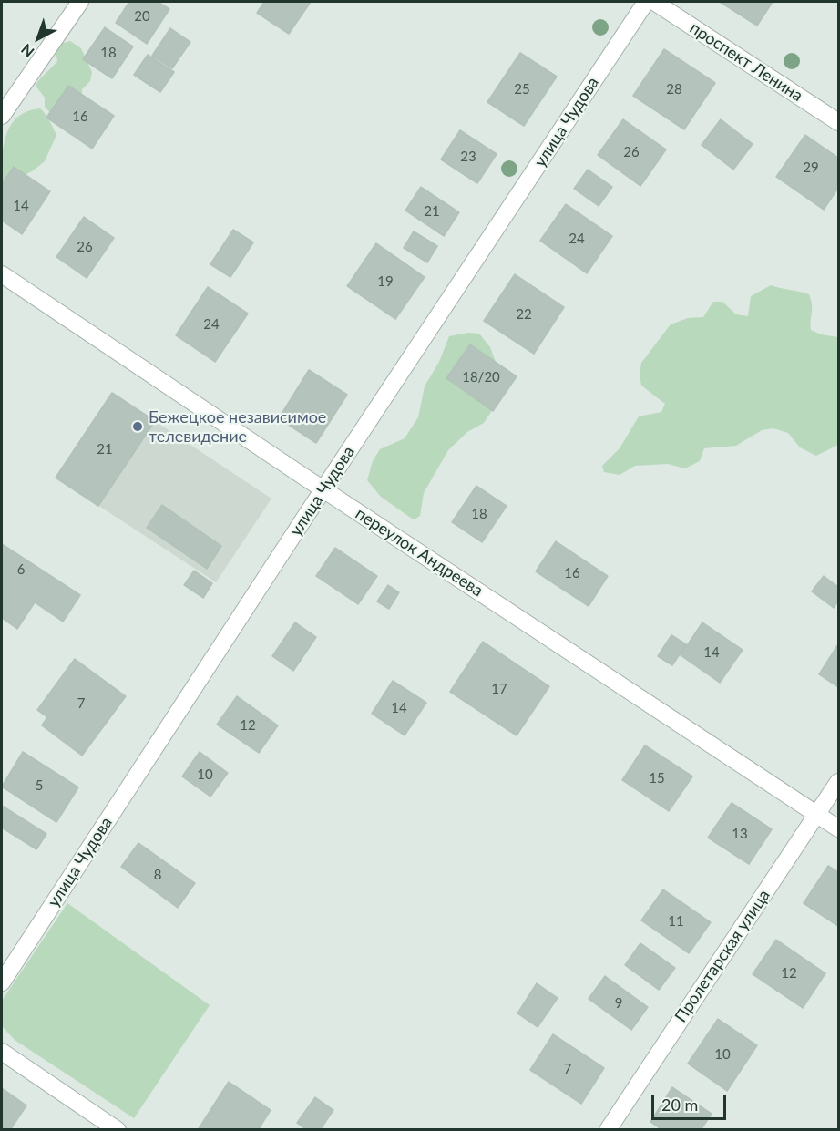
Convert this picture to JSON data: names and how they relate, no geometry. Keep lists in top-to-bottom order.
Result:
{
  "streets": {
    "street": [
      "проспект Ленина",
      "улица Чудова",
      "переулок Андреева",
      "Пролетарская улица"
    ]
  },
  "crossings": [
    ["улица Чудова", "переулок Андреева"],
    ["переулок Андреева", "Пролетарская улица"]
  ],
  "places": ["Бежецкое независимое телевидение"],
  "house_numbers": [
    "20",
    "18",
    "25",
    "28",
    "16",
    "26",
    "23",
    "29",
    "14",
    "21",
    "24",
    "26",
    "19",
    "22",
    "24",
    "18/20",
    "21",
    "18",
    "6",
    "16",
    "14",
    "17",
    "7",
    "14",
    "12",
    "10",
    "15",
    "5",
    "13",
    "8",
    "11",
    "12",
    "9",
    "10",
    "7"
  ],
  "scale_bar": "20 m",
  "north": "bottom left"
}
